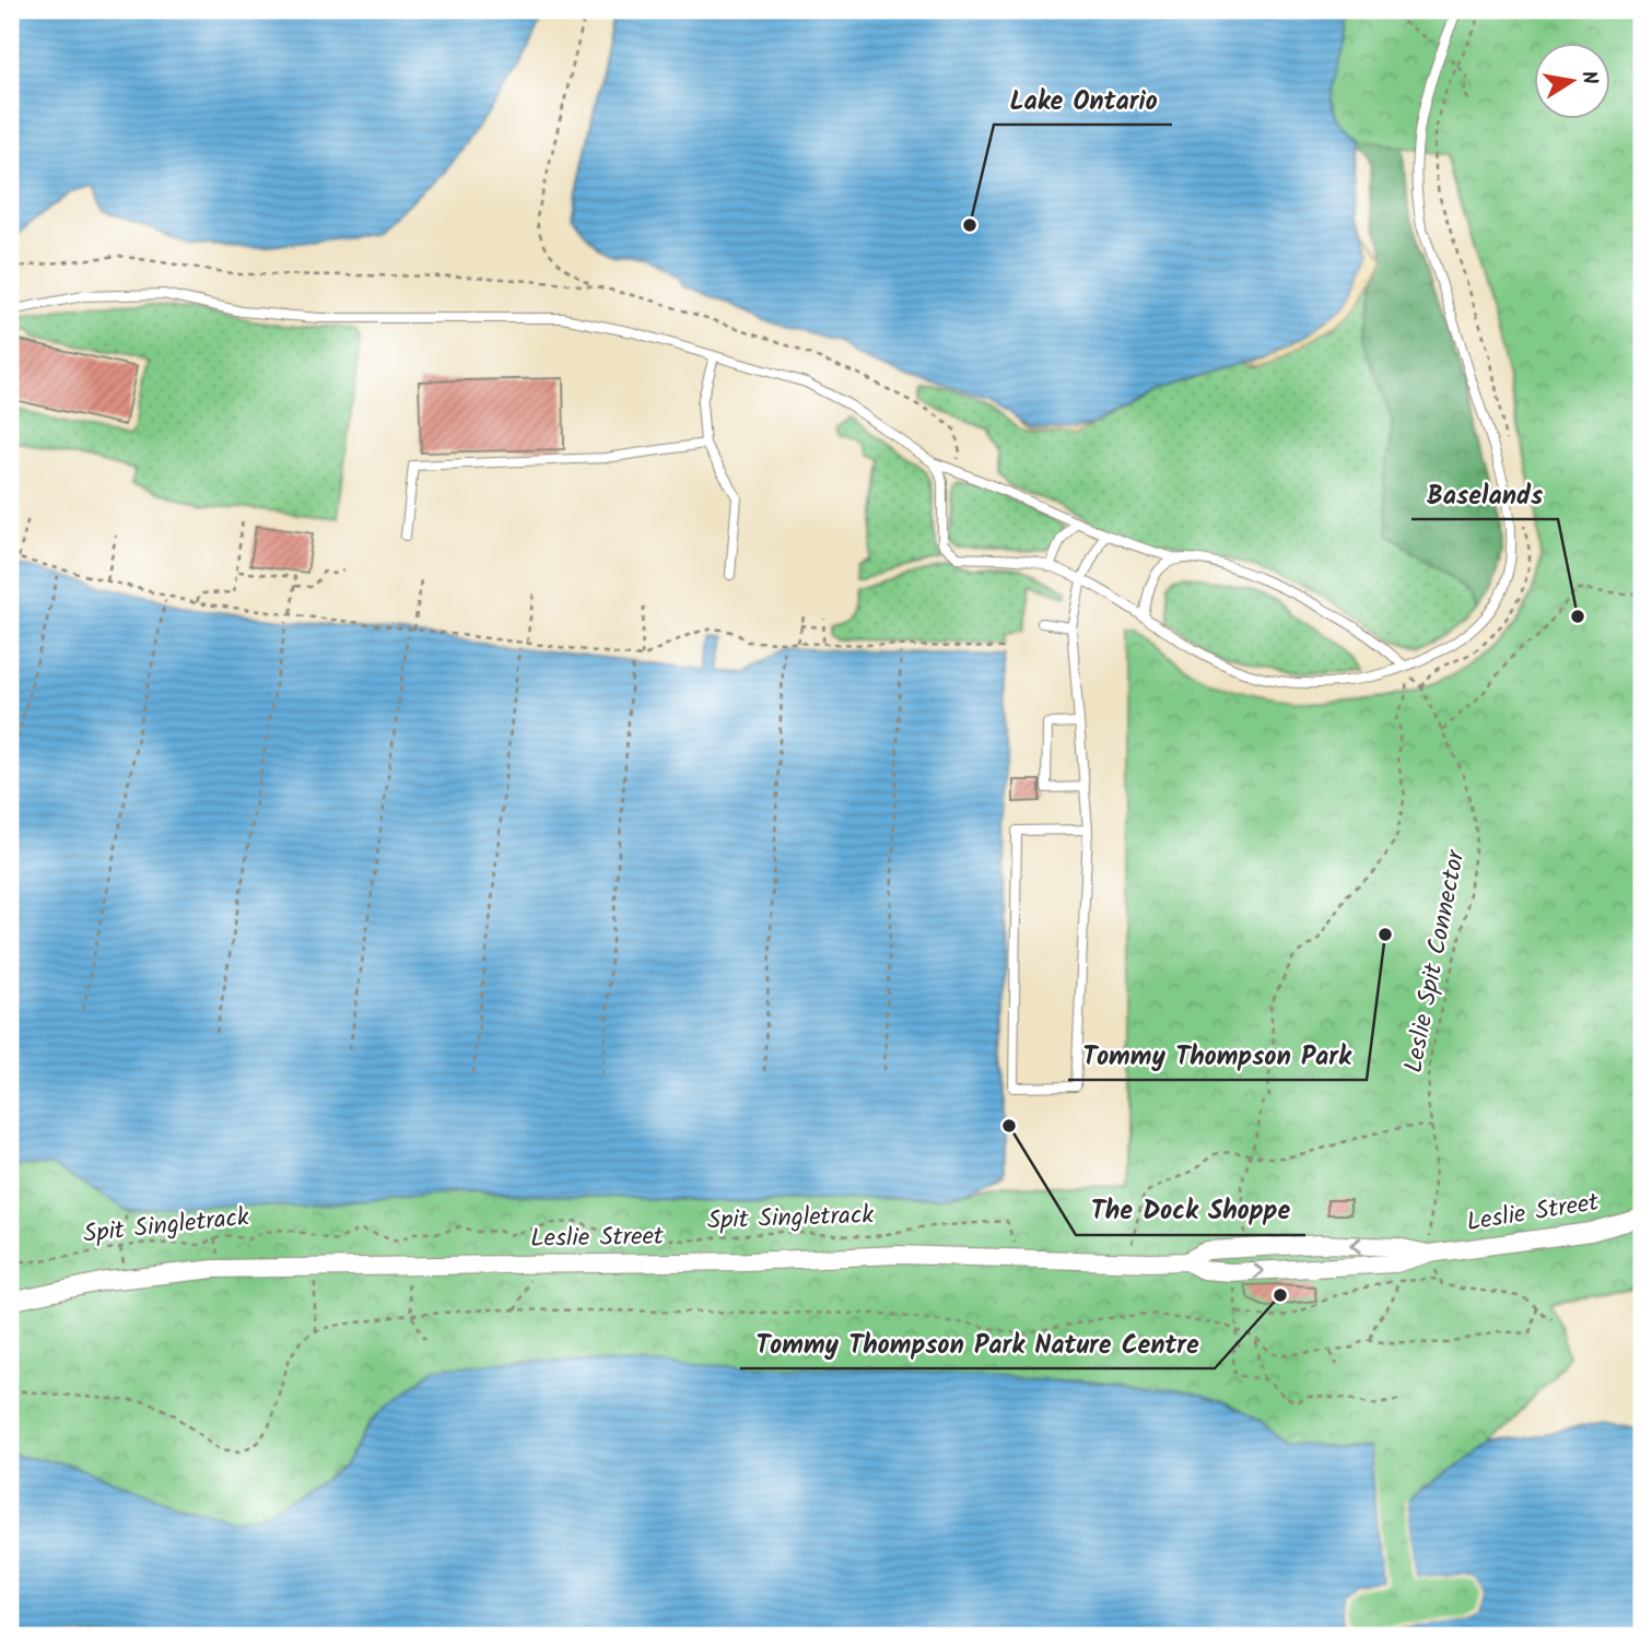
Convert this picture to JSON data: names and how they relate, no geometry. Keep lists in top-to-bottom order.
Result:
{
  "streets": {
    "street": ["Leslie Street"],
    "path": ["Leslie Spit Connector", "Spit Singletrack"]
  },
  "crossings": [
    ["Leslie Spit Connector", "Leslie Street"],
    ["Leslie Street", "Spit Singletrack"]
  ],
  "places": [
    "Lake Ontario",
    "Baselands",
    "Tommy Thompson Park",
    "The Dock Shoppe",
    "Tommy Thompson Park Nature Centre"
  ],
  "north": "right"
}
